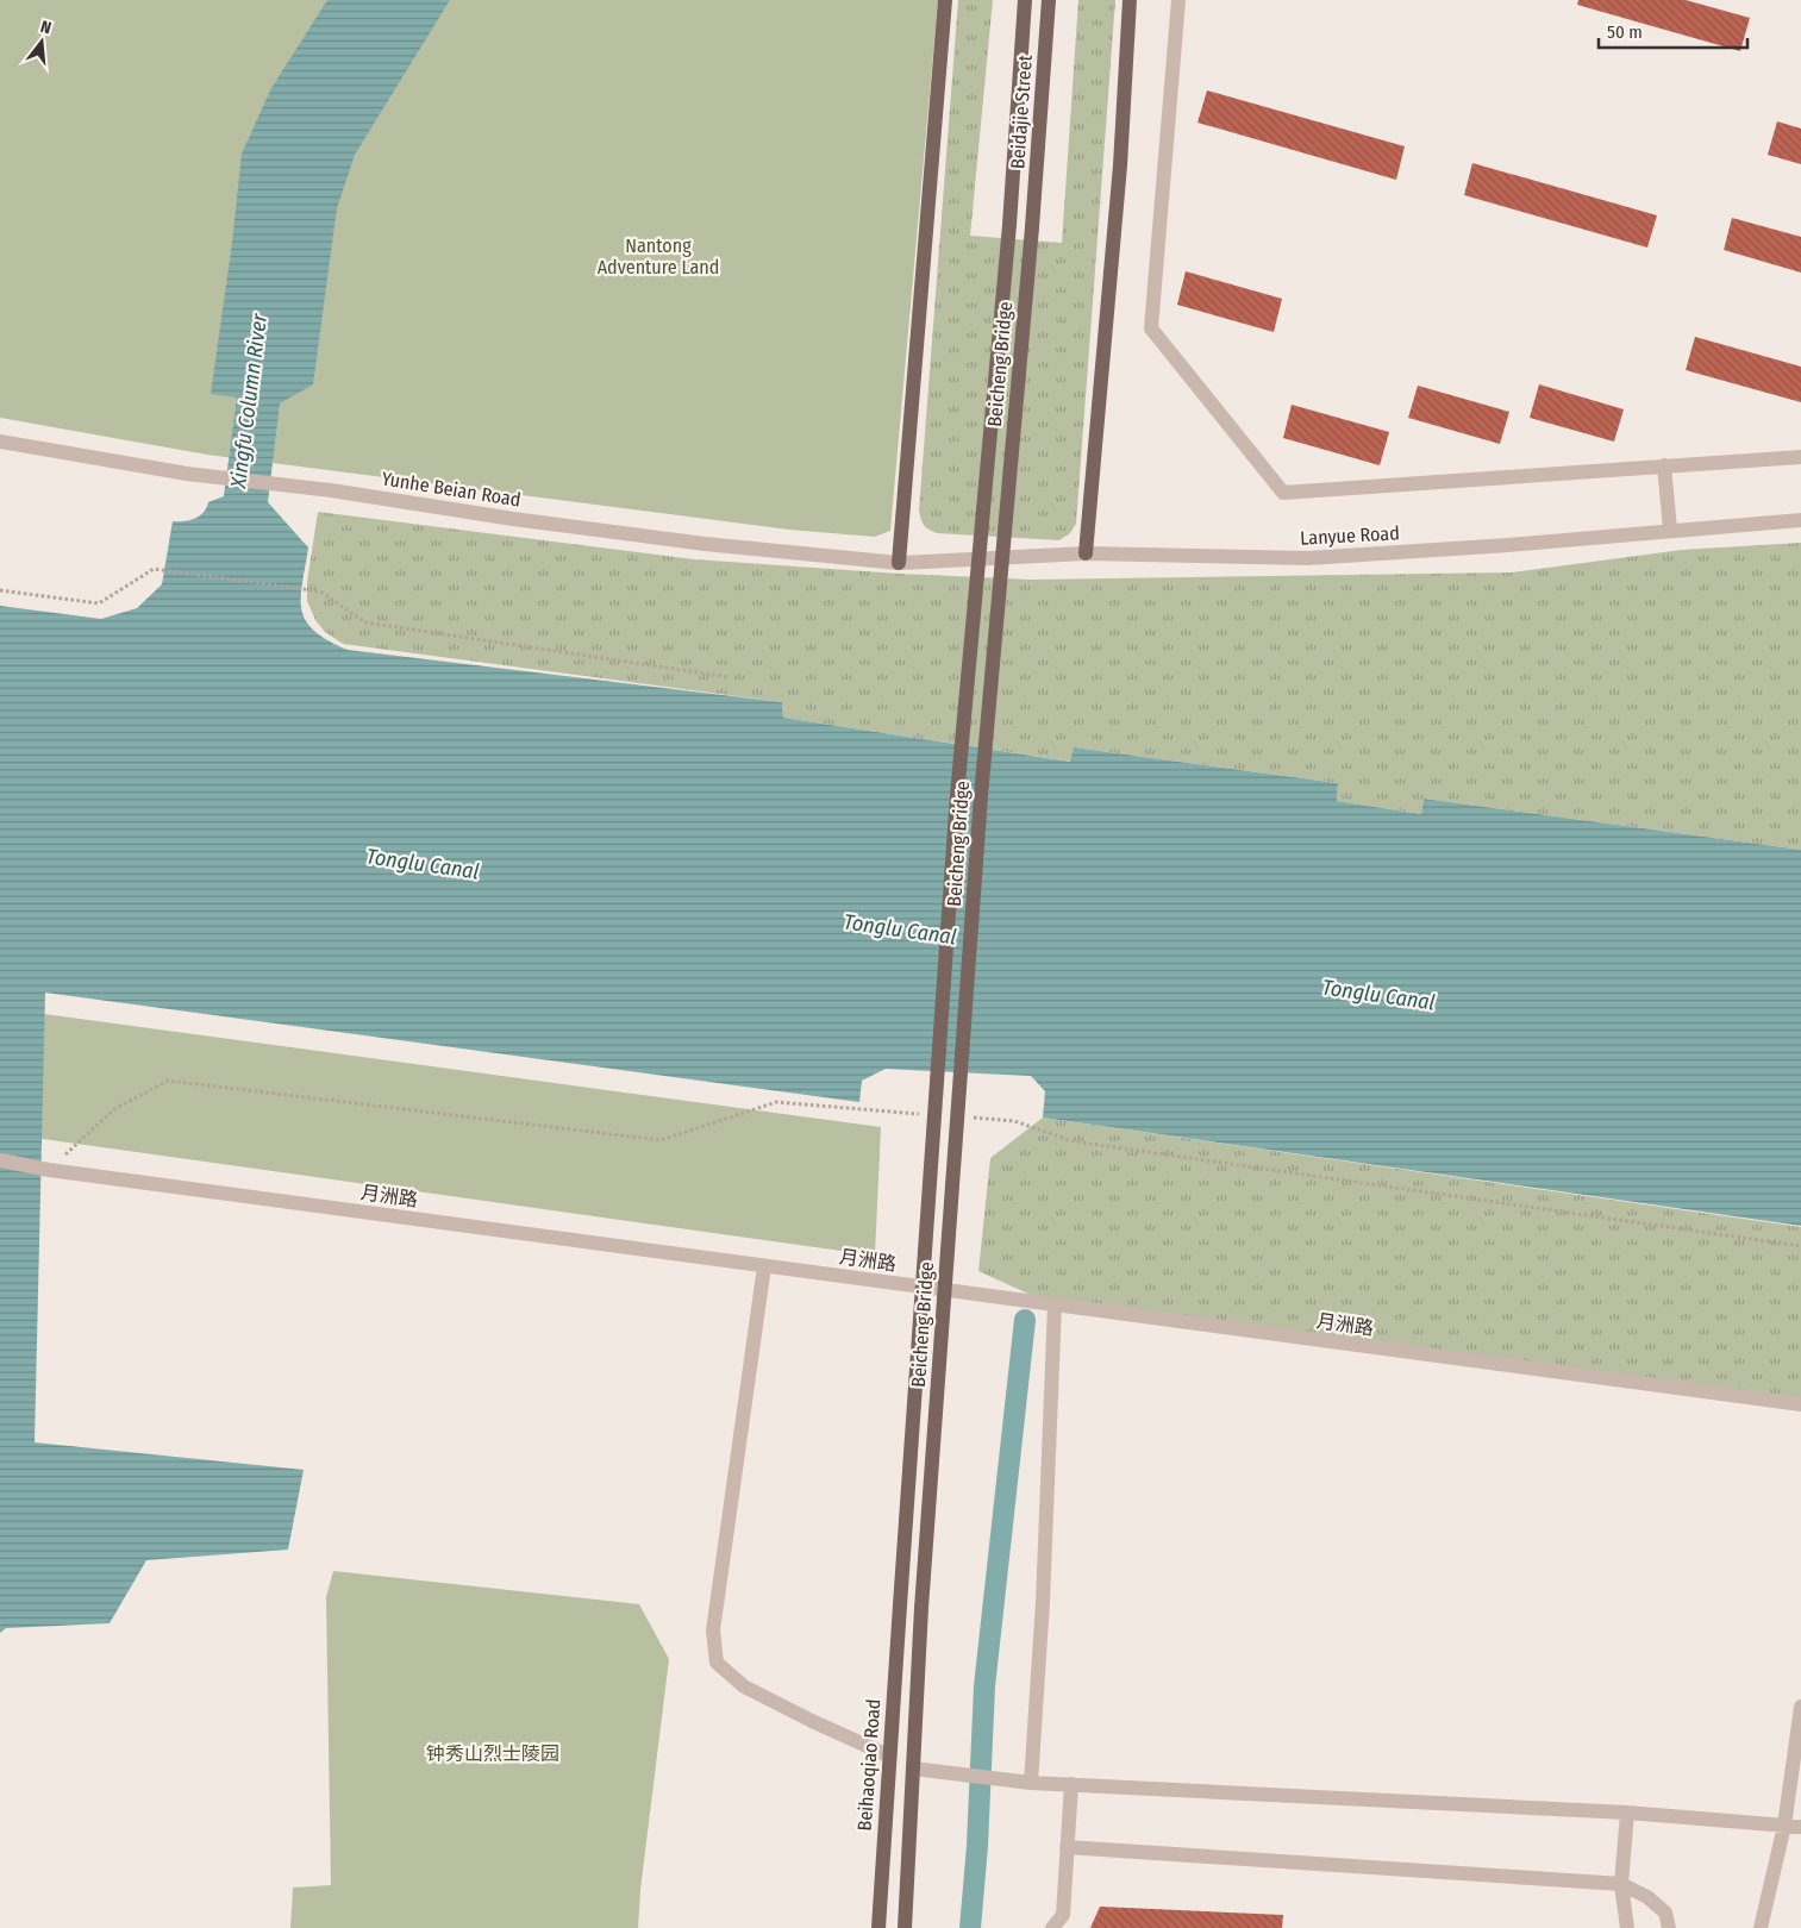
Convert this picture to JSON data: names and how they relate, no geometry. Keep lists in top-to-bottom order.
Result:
{
  "streets": {
    "main road": ["Beidajie Street", "Beicheng Bridge", "Beihaoqiao Road"],
    "street": ["Yunhe Beian Road", "Lanyue Road", "月洲路"]
  },
  "crossings": [
    ["Beidajie Street", "Beicheng Bridge"],
    ["Beicheng Bridge", "Beihaoqiao Road"],
    ["Yunhe Beian Road", "Lanyue Road"]
  ],
  "water": ["Xingfu Column River", "Tonglu Canal"],
  "parks": ["Nantong Adventure Land", "钟秀山烈士陵园"],
  "scale_bar": "50 m",
  "north": "top"
}
